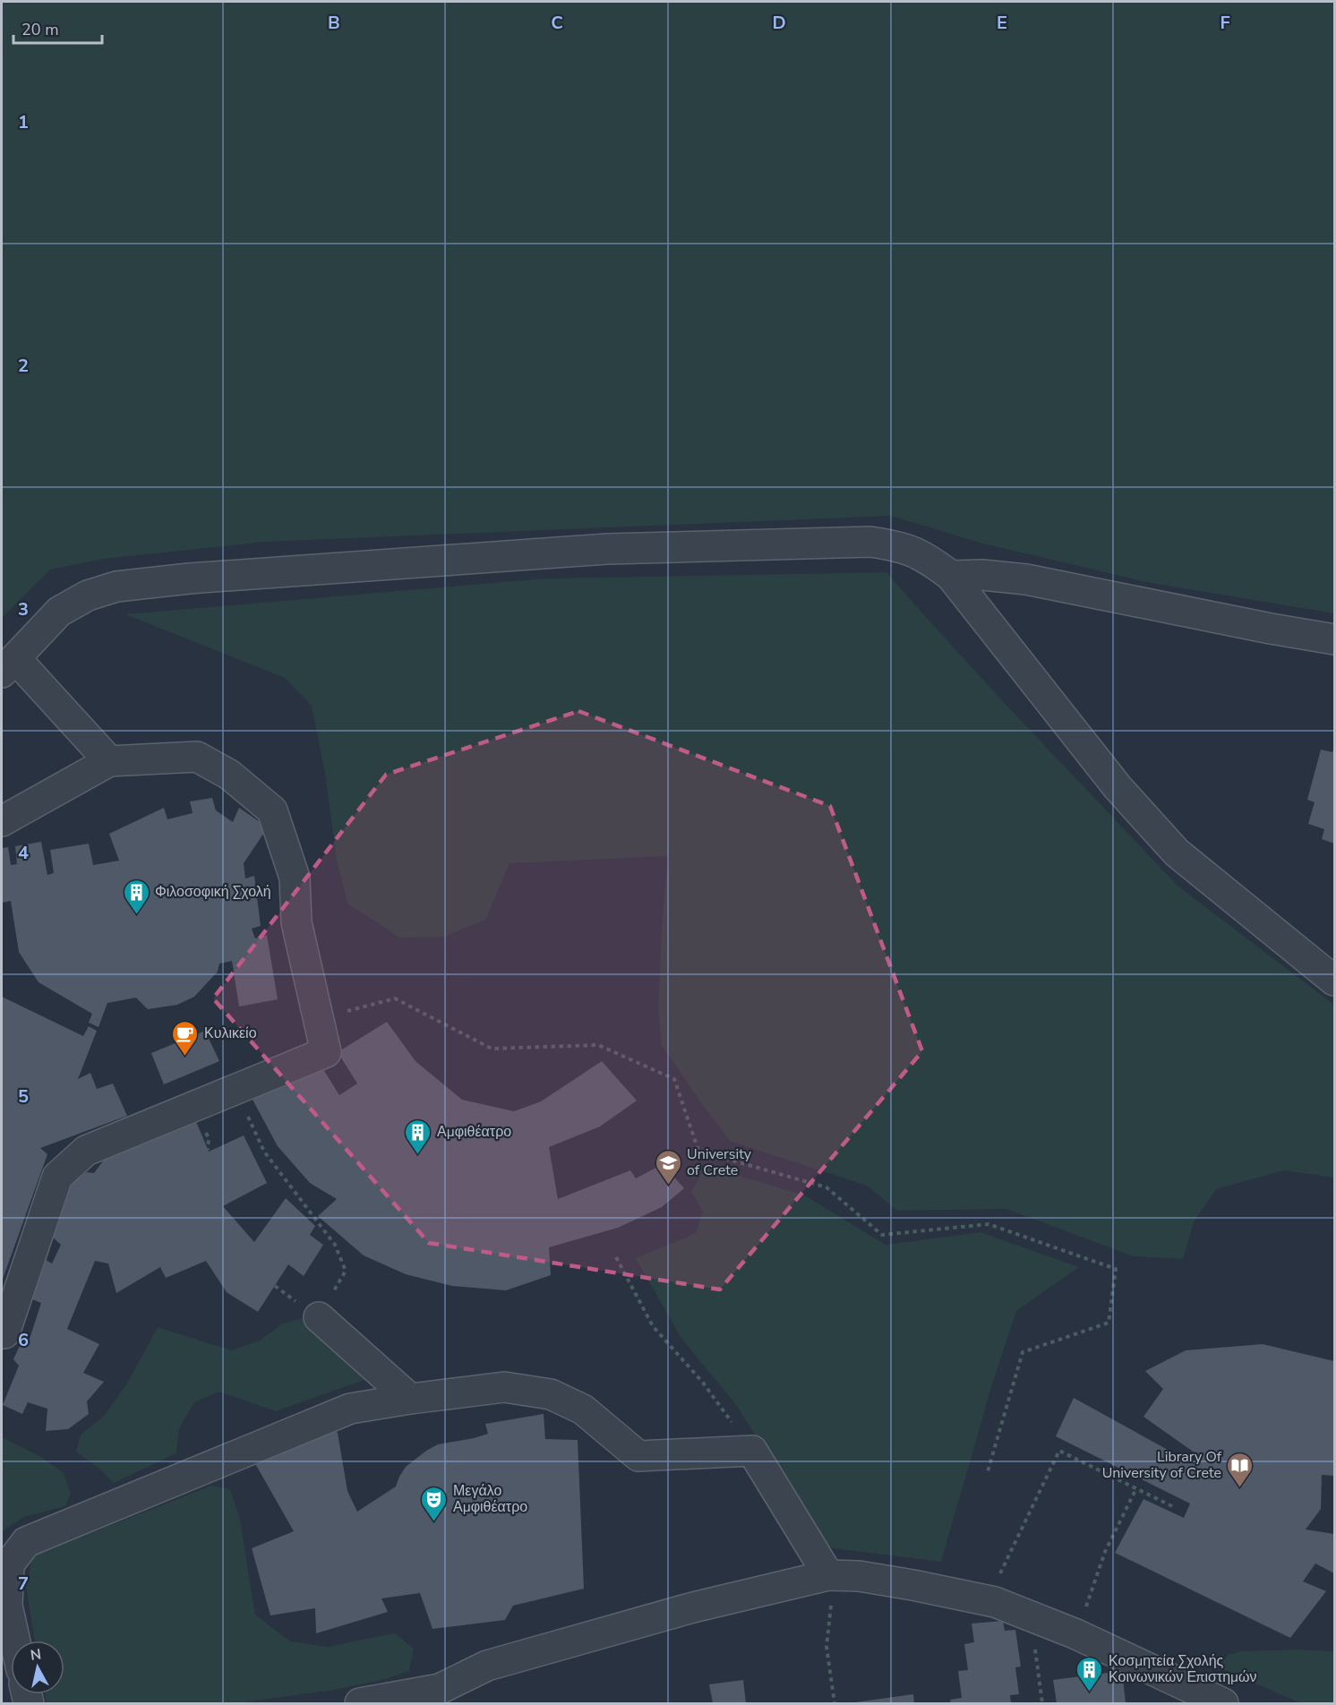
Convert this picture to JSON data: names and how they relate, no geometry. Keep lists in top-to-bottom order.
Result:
{
  "places": {
    "building": ["Φιλοσοφική Σχολή", "Αμφιθέατρο", "Κοσμητεία Σχολής Κοινωνικών Επιστημών"],
    "cafe": ["Κυλικείο"],
    "school or university": ["University of Crete"],
    "library": ["Library Of University of Crete"],
    "theatre": ["Μεγάλο Αμφιθέατρο"]
  },
  "scale_bar": "20 m",
  "north": "top",
  "grid": {
    "columns": [
      "B",
      "C",
      "D",
      "E",
      "F"
    ],
    "rows": [
      "1",
      "2",
      "3",
      "4",
      "5",
      "6",
      "7"
    ]
  }
}
